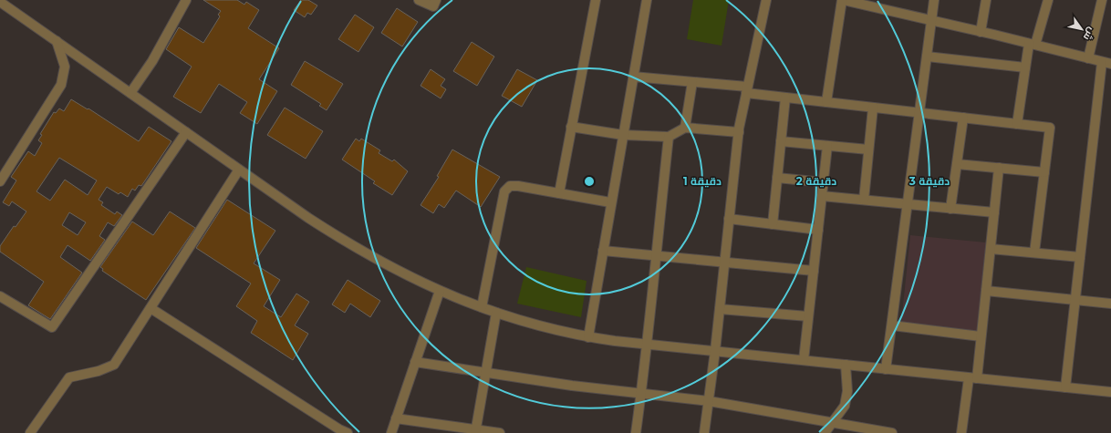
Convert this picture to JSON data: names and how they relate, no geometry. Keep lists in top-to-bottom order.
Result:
{
  "north": "bottom right",
  "rings": ["1 دقيقة", "2 دقيقة", "3 دقيقة"]
}
